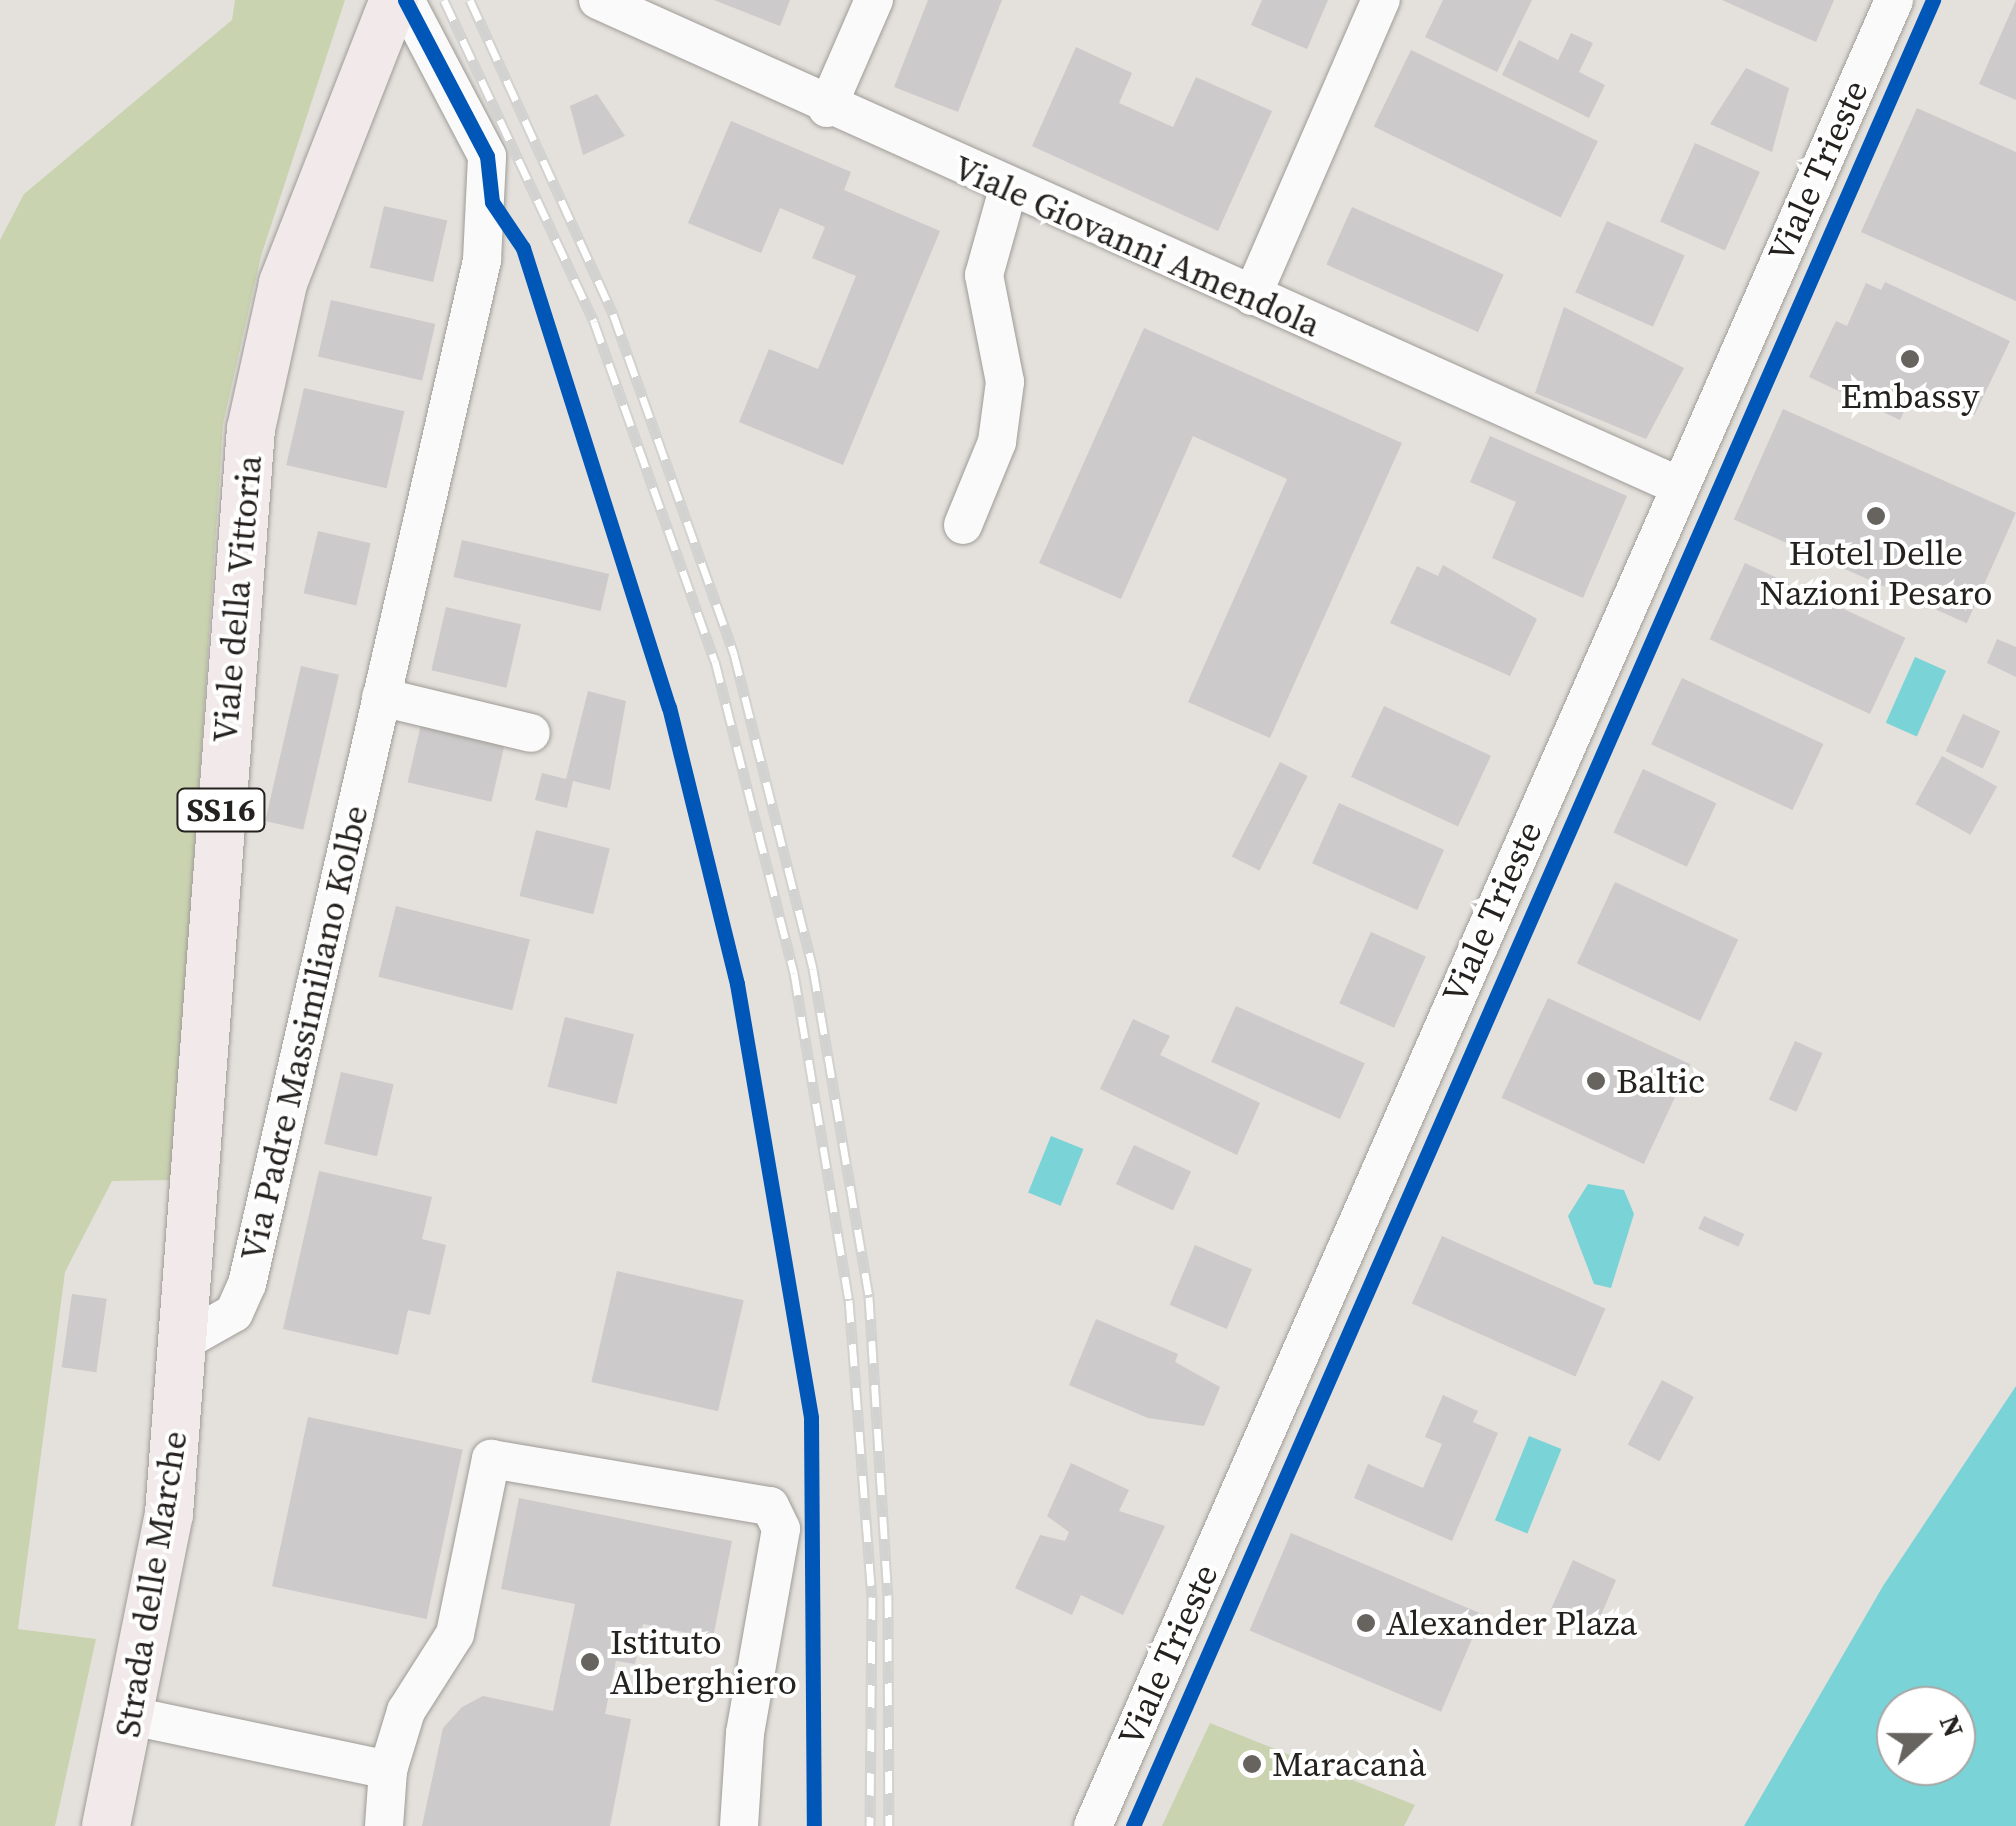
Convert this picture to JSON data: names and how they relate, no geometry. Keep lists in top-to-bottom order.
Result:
{
  "streets": {
    "main road": ["Viale della Vittoria", "SS16", "Strada delle Marche"],
    "street": ["Viale Trieste", "Viale Giovanni Amendola", "Via Padre Massimiliano Kolbe"]
  },
  "crossings": [
    ["Viale Trieste", "Viale Giovanni Amendola"],
    ["Viale della Vittoria", "Via Padre Massimiliano Kolbe"],
    ["Viale della Vittoria", "Strada delle Marche"],
    ["Via Padre Massimiliano Kolbe", "Strada delle Marche"]
  ],
  "places": [
    "Embassy",
    "Hotel Delle Nazioni Pesaro",
    "Baltic",
    "Alexander Plaza",
    "Istituto Alberghiero",
    "Maracanà"
  ],
  "north": "right"
}
